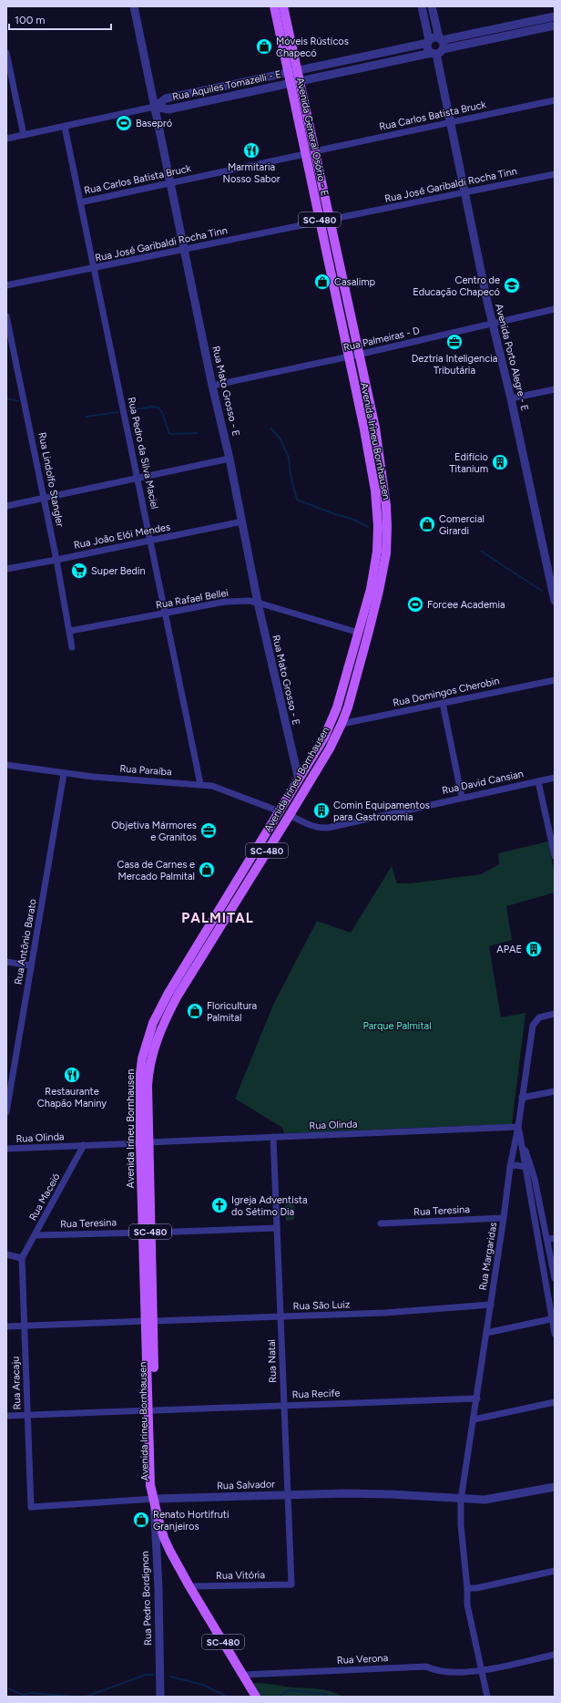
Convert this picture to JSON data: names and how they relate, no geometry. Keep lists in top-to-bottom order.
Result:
{
  "streets": {
    "main road": ["Avenida General Osório - E", "SC-480", "Avenida Irineu Bornhausen"],
    "street": [
      "Rua Aquiles Tomazelli - E",
      "Rua Carlos Batista Bruck",
      "Rua José Garibaldi Rocha Tinn",
      "Rua Palmeiras - D",
      "Avenida Porto Alegre - E",
      "Rua Mato Grosso - E",
      "Rua Pedro da Silva Maciel",
      "Rua Lindolfo Stangler",
      "Rua João Elói Mendes",
      "Rua Rafael Bellei",
      "Rua Domingos Cherobin",
      "Rua Paraíba",
      "Rua David Cansian",
      "Rua Antônio Barato",
      "Rua Olinda",
      "Rua Maceió",
      "Rua Teresina",
      "Rua Margaridas",
      "Rua São Luiz",
      "Rua Natal",
      "Rua Aracaju",
      "Rua Recife",
      "Rua Salvador",
      "Rua Vitória",
      "Rua Pedro Bordignon",
      "Rua Verona"
    ]
  },
  "crossings": [
    ["Rua Aquiles Tomazelli - E", "Avenida General Osório - E"],
    ["Rua Aquiles Tomazelli - E", "Avenida Porto Alegre - E"],
    ["Rua Aquiles Tomazelli - E", "Rua Mato Grosso - E"],
    ["Rua Aquiles Tomazelli - E", "Rua Pedro da Silva Maciel"],
    ["Rua Carlos Batista Bruck", "Avenida General Osório - E"],
    ["Rua Carlos Batista Bruck", "Avenida Porto Alegre - E"],
    ["Rua Carlos Batista Bruck", "Rua Mato Grosso - E"],
    ["Rua Carlos Batista Bruck", "Rua Pedro da Silva Maciel"],
    ["Avenida General Osório - E", "Rua José Garibaldi Rocha Tinn"],
    ["Avenida General Osório - E", "Rua Palmeiras - D"],
    ["Avenida General Osório - E", "Avenida Irineu Bornhausen"],
    ["Rua José Garibaldi Rocha Tinn", "Avenida Porto Alegre - E"],
    ["Rua José Garibaldi Rocha Tinn", "Rua Mato Grosso - E"],
    ["Rua José Garibaldi Rocha Tinn", "Rua Pedro da Silva Maciel"],
    ["SC-480", "Avenida Irineu Bornhausen"],
    ["SC-480", "Rua Salvador"],
    ["SC-480", "Rua Vitória"],
    ["SC-480", "Rua Pedro Bordignon"],
    ["SC-480", "Rua Verona"],
    ["Rua Palmeiras - D", "Avenida Porto Alegre - E"],
    ["Rua Palmeiras - D", "Rua Mato Grosso - E"],
    ["Rua Palmeiras - D", "Avenida Irineu Bornhausen"],
    ["Rua Mato Grosso - E", "Avenida Irineu Bornhausen"],
    ["Rua Mato Grosso - E", "Rua João Elói Mendes"],
    ["Rua Mato Grosso - E", "Rua Rafael Bellei"],
    ["Avenida Irineu Bornhausen", "Rua Rafael Bellei"],
    ["Avenida Irineu Bornhausen", "Rua Domingos Cherobin"],
    ["Avenida Irineu Bornhausen", "Rua Paraíba"],
    ["Avenida Irineu Bornhausen", "Rua David Cansian"],
    ["Avenida Irineu Bornhausen", "Rua Olinda"],
    ["Avenida Irineu Bornhausen", "Rua Teresina"],
    ["Avenida Irineu Bornhausen", "Rua São Luiz"],
    ["Avenida Irineu Bornhausen", "Rua Recife"],
    ["Avenida Irineu Bornhausen", "Rua Salvador"],
    ["Avenida Irineu Bornhausen", "Rua Pedro Bordignon"],
    ["Rua Pedro da Silva Maciel", "Rua João Elói Mendes"],
    ["Rua Pedro da Silva Maciel", "Rua Rafael Bellei"],
    ["Rua Pedro da Silva Maciel", "Rua Paraíba"],
    ["Rua Lindolfo Stangler", "Rua João Elói Mendes"],
    ["Rua Lindolfo Stangler", "Rua Rafael Bellei"],
    ["Rua Paraíba", "Rua Antônio Barato"],
    ["Rua Olinda", "Rua Maceió"],
    ["Rua Olinda", "Rua Margaridas"],
    ["Rua Olinda", "Rua Natal"],
    ["Rua Maceió", "Rua Teresina"],
    ["Rua Maceió", "Rua Aracaju"],
    ["Rua Teresina", "Rua Margaridas"],
    ["Rua Teresina", "Rua Natal"],
    ["Rua Margaridas", "Rua São Luiz"],
    ["Rua Margaridas", "Rua Recife"],
    ["Rua Margaridas", "Rua Salvador"],
    ["Rua Margaridas", "Rua Verona"],
    ["Rua São Luiz", "Rua Natal"],
    ["Rua São Luiz", "Rua Aracaju"],
    ["Rua Natal", "Rua Recife"],
    ["Rua Natal", "Rua Salvador"],
    ["Rua Natal", "Rua Vitória"],
    ["Rua Aracaju", "Rua Recife"],
    ["Rua Aracaju", "Rua Salvador"],
    ["Rua Salvador", "Rua Pedro Bordignon"]
  ],
  "districts": ["PALMITAL"],
  "parks": ["Parque Palmital"],
  "places": {
    "shop": [
      "Móveis Rústicos Chapecó",
      "Casalimp",
      "Comercial Girardi",
      "Casa de Carnes e Mercado Palmital",
      "Floricultura Palmital",
      "Renato Hortifruti Granjeiros"
    ],
    "sports": ["Basepró", "Forcee Academia"],
    "restaurant": ["Marmitaria Nosso Sabor", "Restaurante Chapão Maniny"],
    "school or university": ["Centro de Educação Chapecó"],
    "office": ["Deztria Inteligencia Tributária", "Objetiva Mármores e Granitos"],
    "building": ["Edifício Titanium", "Comin Equipamentos para Gastronomia", "APAE"],
    "supermarket": ["Super Bedin"],
    "church": ["Igreja Adventista do Sétimo Dia"]
  },
  "scale_bar": "100 m"
}
